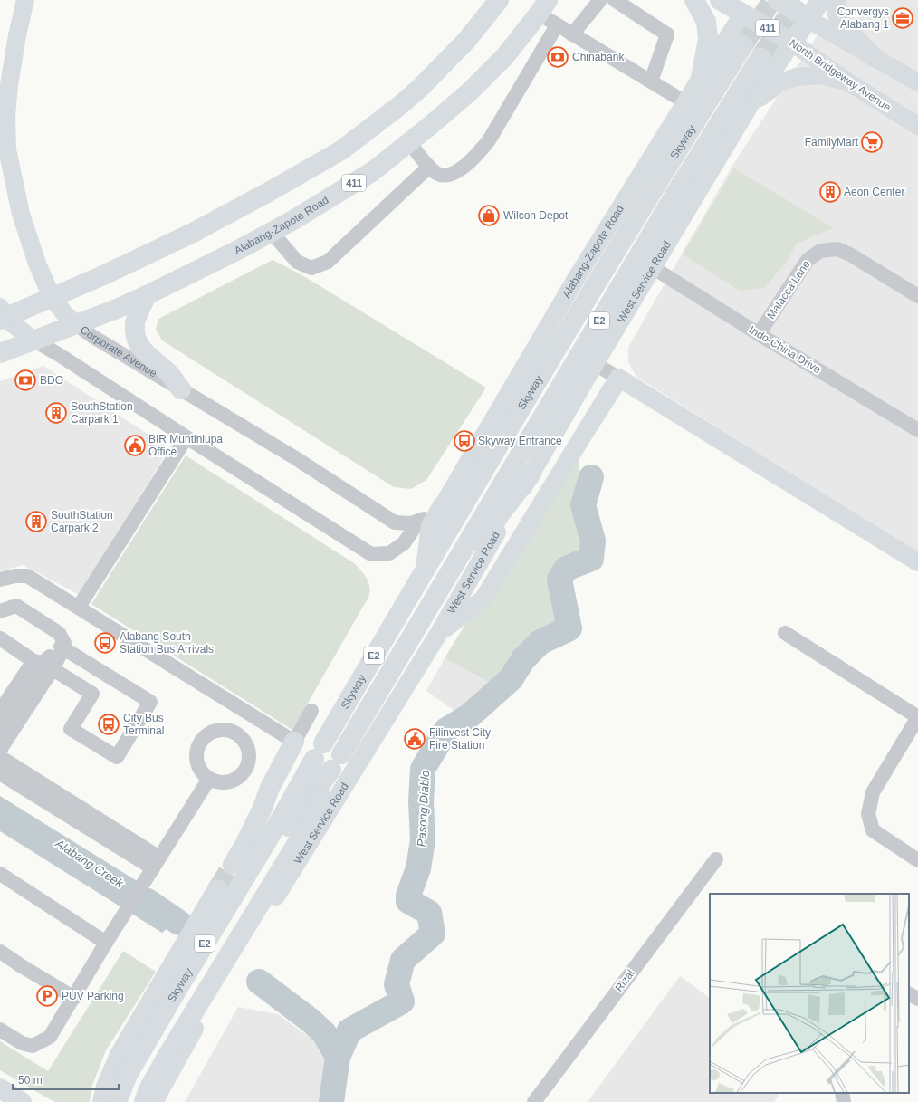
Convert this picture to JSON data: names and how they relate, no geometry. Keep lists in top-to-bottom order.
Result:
{
  "streets": {
    "highway": [
      "411",
      "North Bridgeway Avenue",
      "Skyway",
      "Alabang-Zapote Road",
      "E2"
    ],
    "main road": ["West Service Road", "Corporate Avenue"],
    "street": ["Malacca Lane", "Indo-China Drive", "Rizal"]
  },
  "crossings": [
    ["411", "North Bridgeway Avenue"],
    ["411", "Alabang-Zapote Road"],
    ["411", "West Service Road"],
    ["North Bridgeway Avenue", "Alabang-Zapote Road"],
    ["North Bridgeway Avenue", "West Service Road"],
    ["Skyway", "E2"],
    ["Alabang-Zapote Road", "E2"],
    ["Alabang-Zapote Road", "Corporate Avenue"],
    ["West Service Road", "Indo-China Drive"],
    ["Malacca Lane", "Indo-China Drive"],
    ["E2", "Corporate Avenue"]
  ],
  "water": ["Pasong Diablo", "Alabang Creek"],
  "places": {
    "office": ["Convergys Alabang 1"],
    "bank": ["Chinabank", "BDO"],
    "supermarket": ["FamilyMart"],
    "building": ["Aeon Center", "SouthStation Carpark 1", "SouthStation Carpark 2"],
    "shop": ["Wilcon Depot"],
    "bus stop": ["Skyway Entrance", "Alabang South Station Bus Arrivals", "City Bus Terminal"],
    "public building": ["BIR Muntinlupa Office", "Filinvest City Fire Station"],
    "parking": ["PUV Parking"]
  },
  "scale_bar": "50 m"
}
